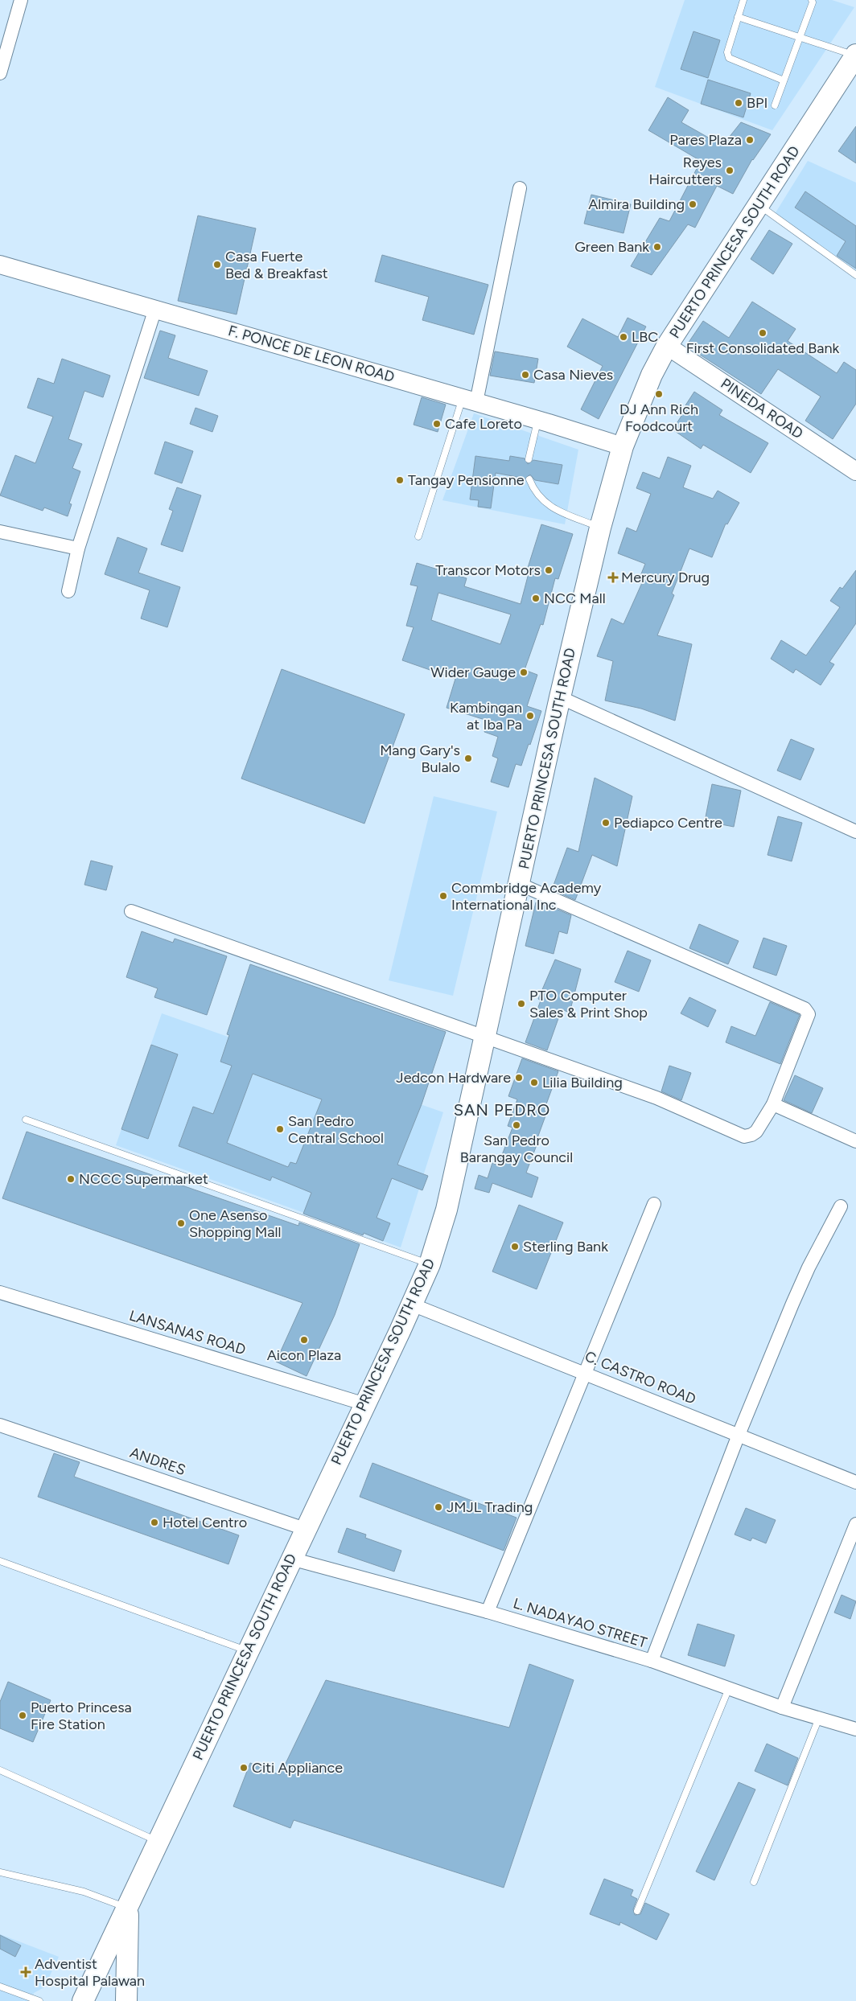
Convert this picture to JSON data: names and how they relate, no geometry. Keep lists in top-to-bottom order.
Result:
{
  "streets": {
    "main road": ["PUERTO PRINCESA SOUTH ROAD"],
    "street": [
      "F. PONCE DE LEON ROAD",
      "PINEDA ROAD",
      "LANSANAS ROAD",
      "C. CASTRO ROAD",
      "ANDRES",
      "L. NADAYAO STREET"
    ]
  },
  "crossings": [
    ["PUERTO PRINCESA SOUTH ROAD", "F. PONCE DE LEON ROAD"],
    ["PUERTO PRINCESA SOUTH ROAD", "PINEDA ROAD"],
    ["PUERTO PRINCESA SOUTH ROAD", "LANSANAS ROAD"],
    ["PUERTO PRINCESA SOUTH ROAD", "C. CASTRO ROAD"],
    ["PUERTO PRINCESA SOUTH ROAD", "ANDRES"],
    ["PUERTO PRINCESA SOUTH ROAD", "L. NADAYAO STREET"]
  ],
  "districts": ["SAN PEDRO"],
  "places": {
    "other": [
      "BPI",
      "Pares Plaza",
      "Reyes Haircutters",
      "Almira Building",
      "Green Bank",
      "Casa Fuerte Bed & Breakfast",
      "First Consolidated Bank",
      "LBC",
      "Casa Nieves",
      "DJ Ann Rich Foodcourt",
      "Cafe Loreto",
      "Tangay Pensionne",
      "Transcor Motors",
      "NCC Mall",
      "Wider Gauge",
      "Kambingan at Iba Pa",
      "Mang Gary's Bulalo",
      "Pediapco Centre",
      "Commbridge Academy International Inc",
      "PTO Computer Sales & Print Shop",
      "Jedcon Hardware",
      "Lilia Building",
      "San Pedro Barangay Council",
      "San Pedro Central School",
      "NCCC Supermarket",
      "One Asenso Shopping Mall",
      "Sterling Bank",
      "Aicon Plaza",
      "JMJL Trading",
      "Hotel Centro",
      "Puerto Princesa Fire Station",
      "Citi Appliance"
    ],
    "health": ["Mercury Drug", "Adventist Hospital Palawan"]
  }
}
